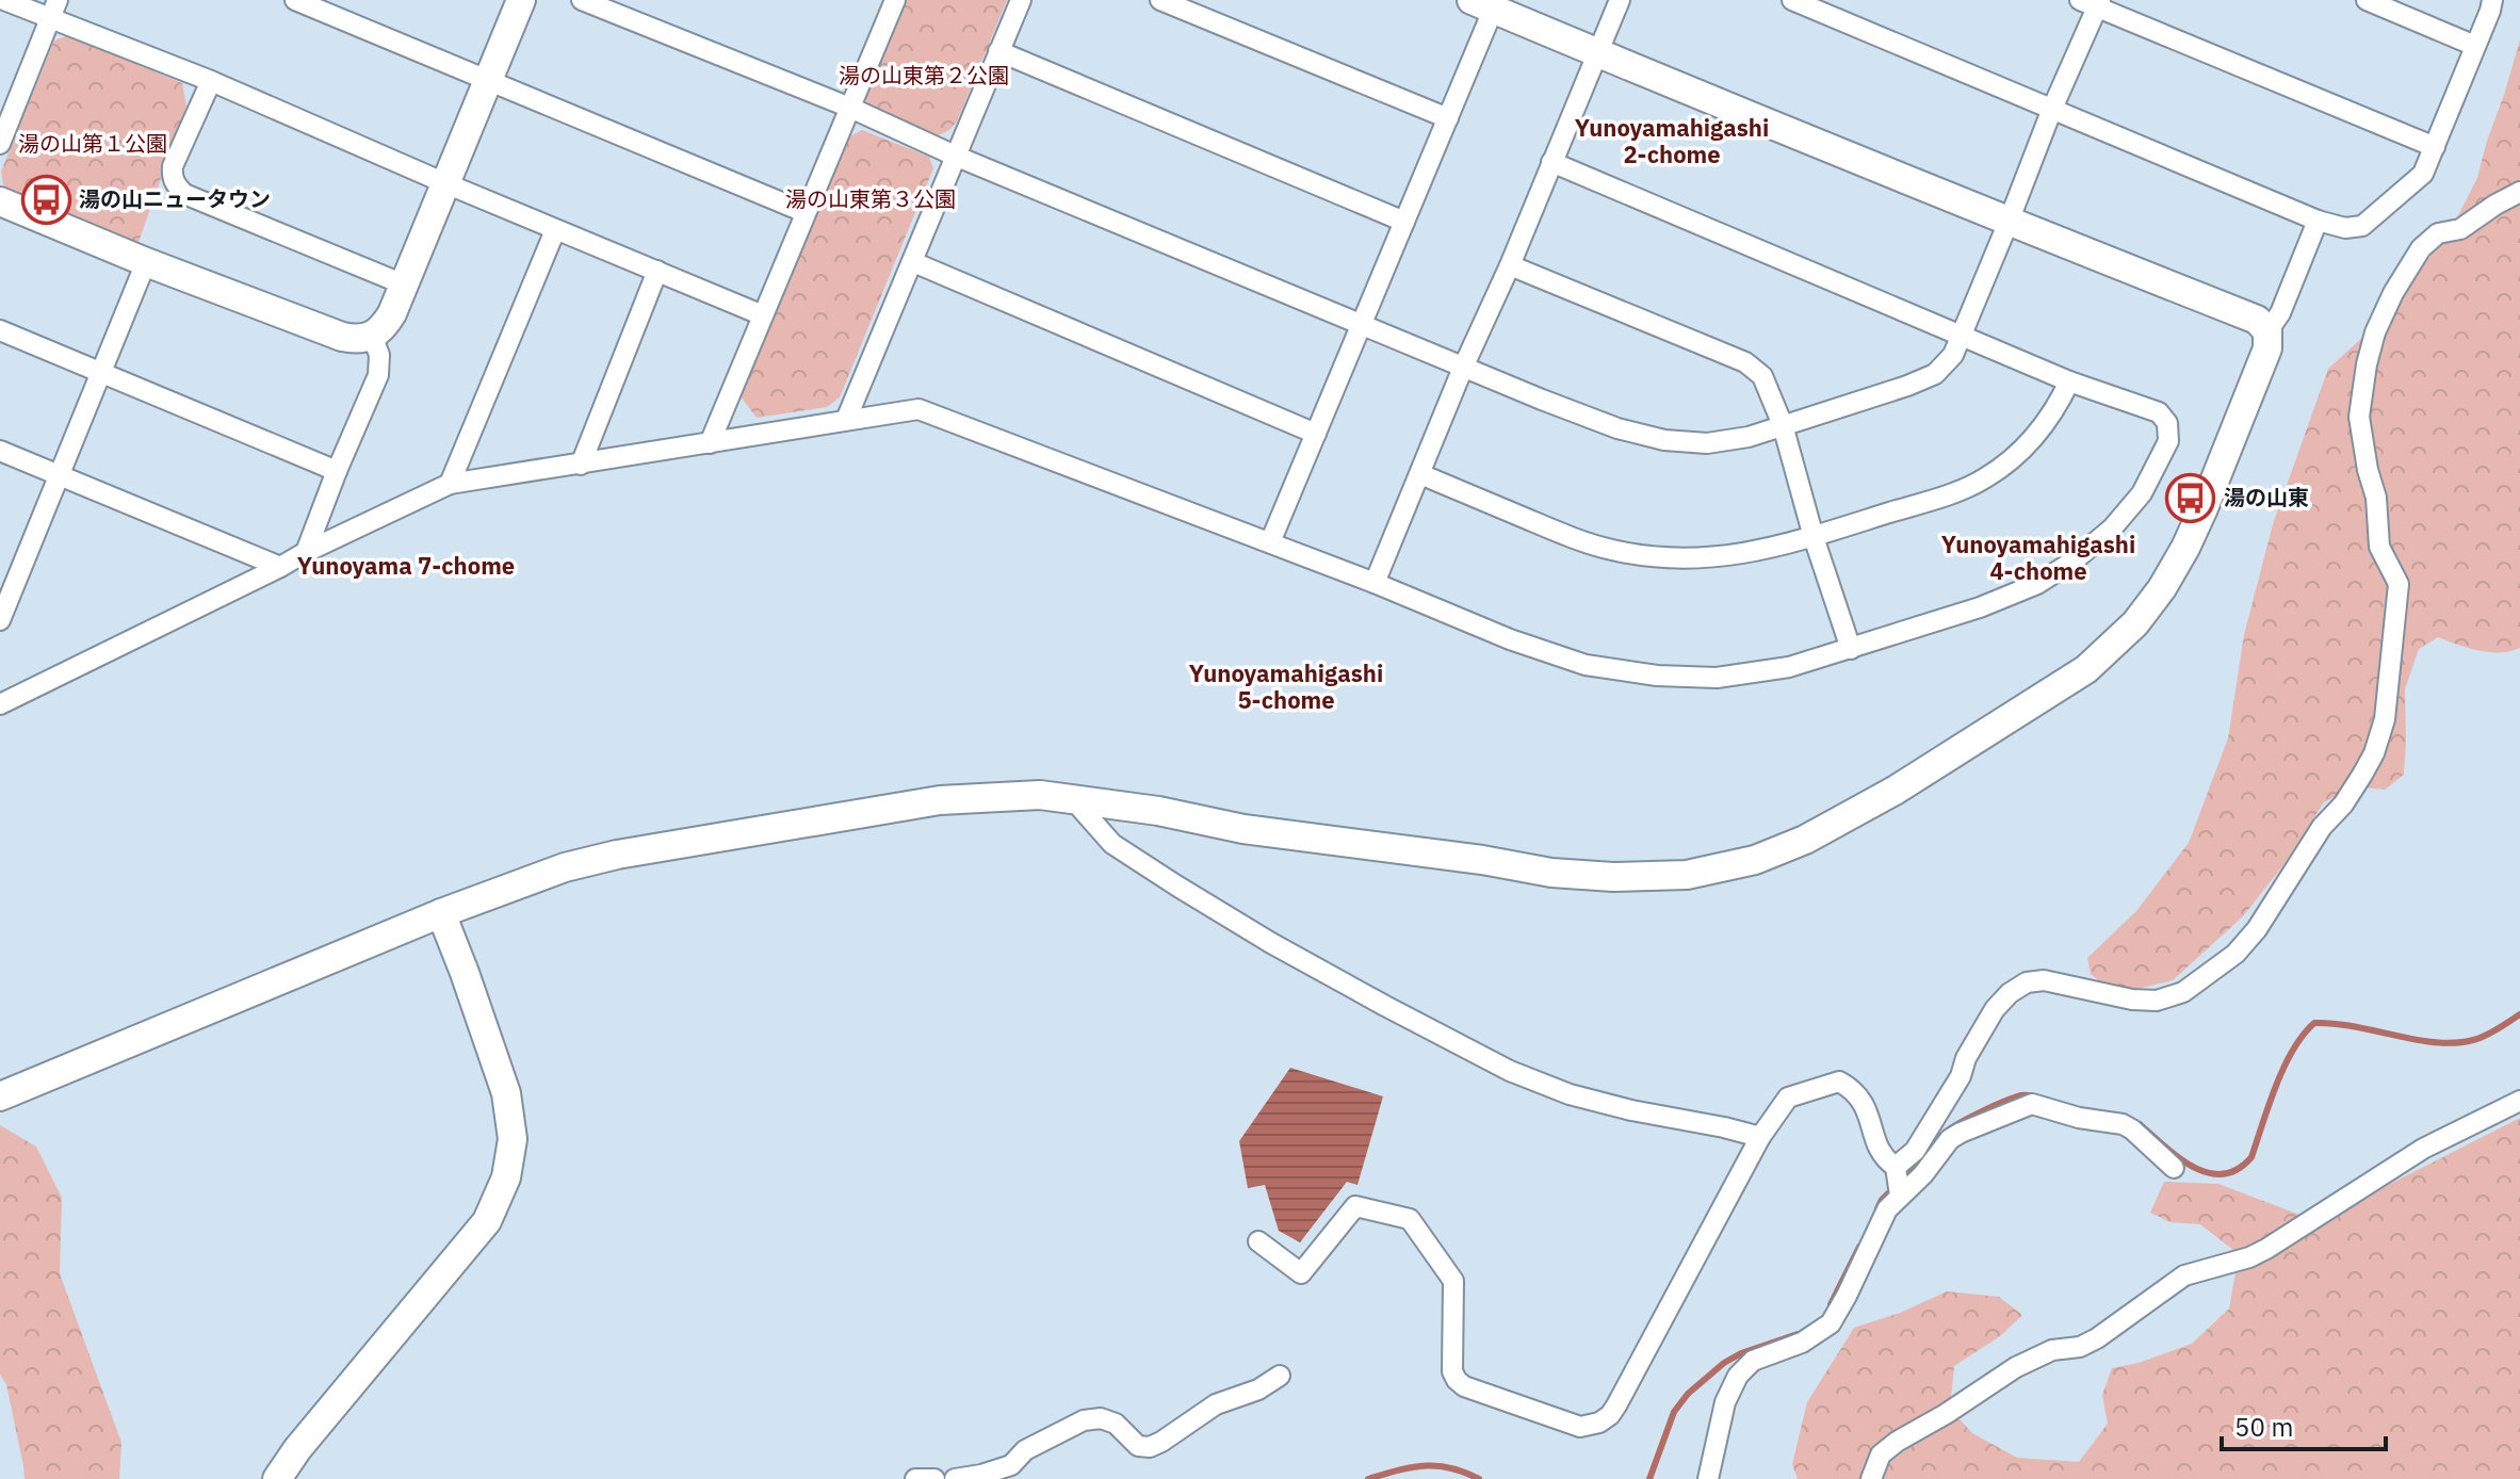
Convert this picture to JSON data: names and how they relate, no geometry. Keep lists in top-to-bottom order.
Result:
{
  "districts": [
    "Yunoyamahigashi 2-chome",
    "Yunoyamahigashi 4-chome",
    "Yunoyama 7-chome",
    "Yunoyamahigashi 5-chome"
  ],
  "parks": ["湯の山東第２公園", "湯の山第１公園", "湯の山東第３公園"],
  "places": {
    "bus stop": ["湯の山ニュータウン", "湯の山東"]
  },
  "scale_bar": "50 m"
}
